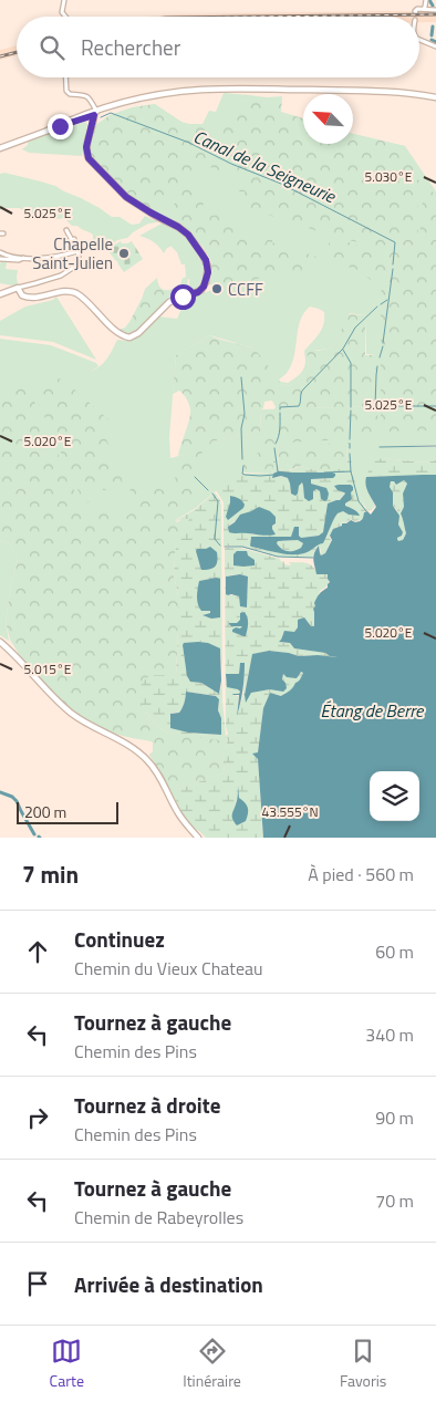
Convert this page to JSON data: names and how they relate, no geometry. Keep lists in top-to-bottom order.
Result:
{
  "water": ["Canal de la Seigneurie", "Étang de Berre"],
  "places": ["Chapelle Saint-Julien", "CCFF"],
  "scale_bar": "200 m",
  "north": "top left",
  "page": {
    "search": "Rechercher",
    "scale": "200 m",
    "heading": ["7 min", "À pied · 560 m"],
    "list": [
      ["Continuez", "Chemin du Vieux Chateau", "60 m"],
      ["Tournez à gauche", "Chemin des Pins", "340 m"],
      ["Tournez à droite", "Chemin des Pins", "90 m"],
      ["Tournez à gauche", "Chemin de Rabeyrolles", "70 m"],
      "Arrivée à destination"
    ],
    "nav": ["Carte", "Itinéraire", "Favoris"]
  },
  "coordinates": [
    "5.030°E",
    "5.025°E",
    "5.020°E",
    "5.015°E",
    "43.555°N"
  ]
}
